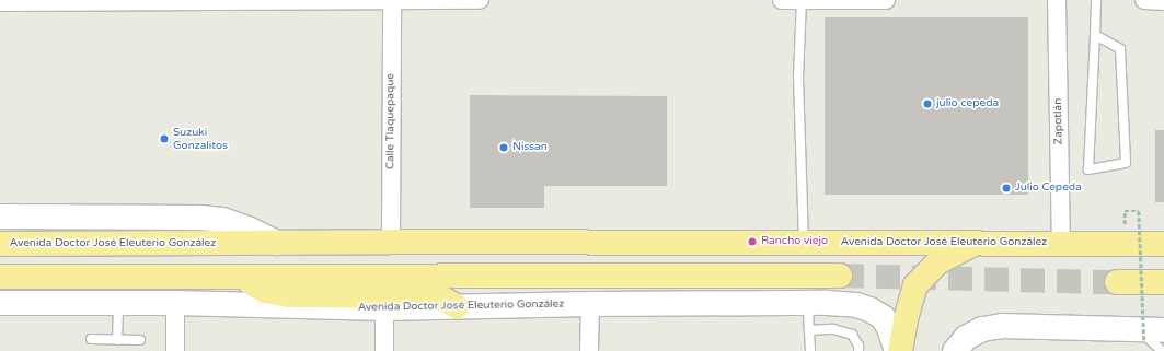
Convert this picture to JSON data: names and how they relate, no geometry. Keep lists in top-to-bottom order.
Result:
{
  "streets": {
    "highway": ["Avenida Doctor José Eleuterio González"],
    "street": ["Calle Tlaquepaque", "Zapotlán"]
  },
  "crossings": [
    ["Calle Tlaquepaque", "Avenida Doctor José Eleuterio González"],
    ["Zapotlán", "Avenida Doctor José Eleuterio González"]
  ],
  "places": [
    "julio cepeda",
    "Suzuki Gonzalitos",
    "Nissan",
    "Julio Cepeda",
    "Rancho viejo"
  ]
}
